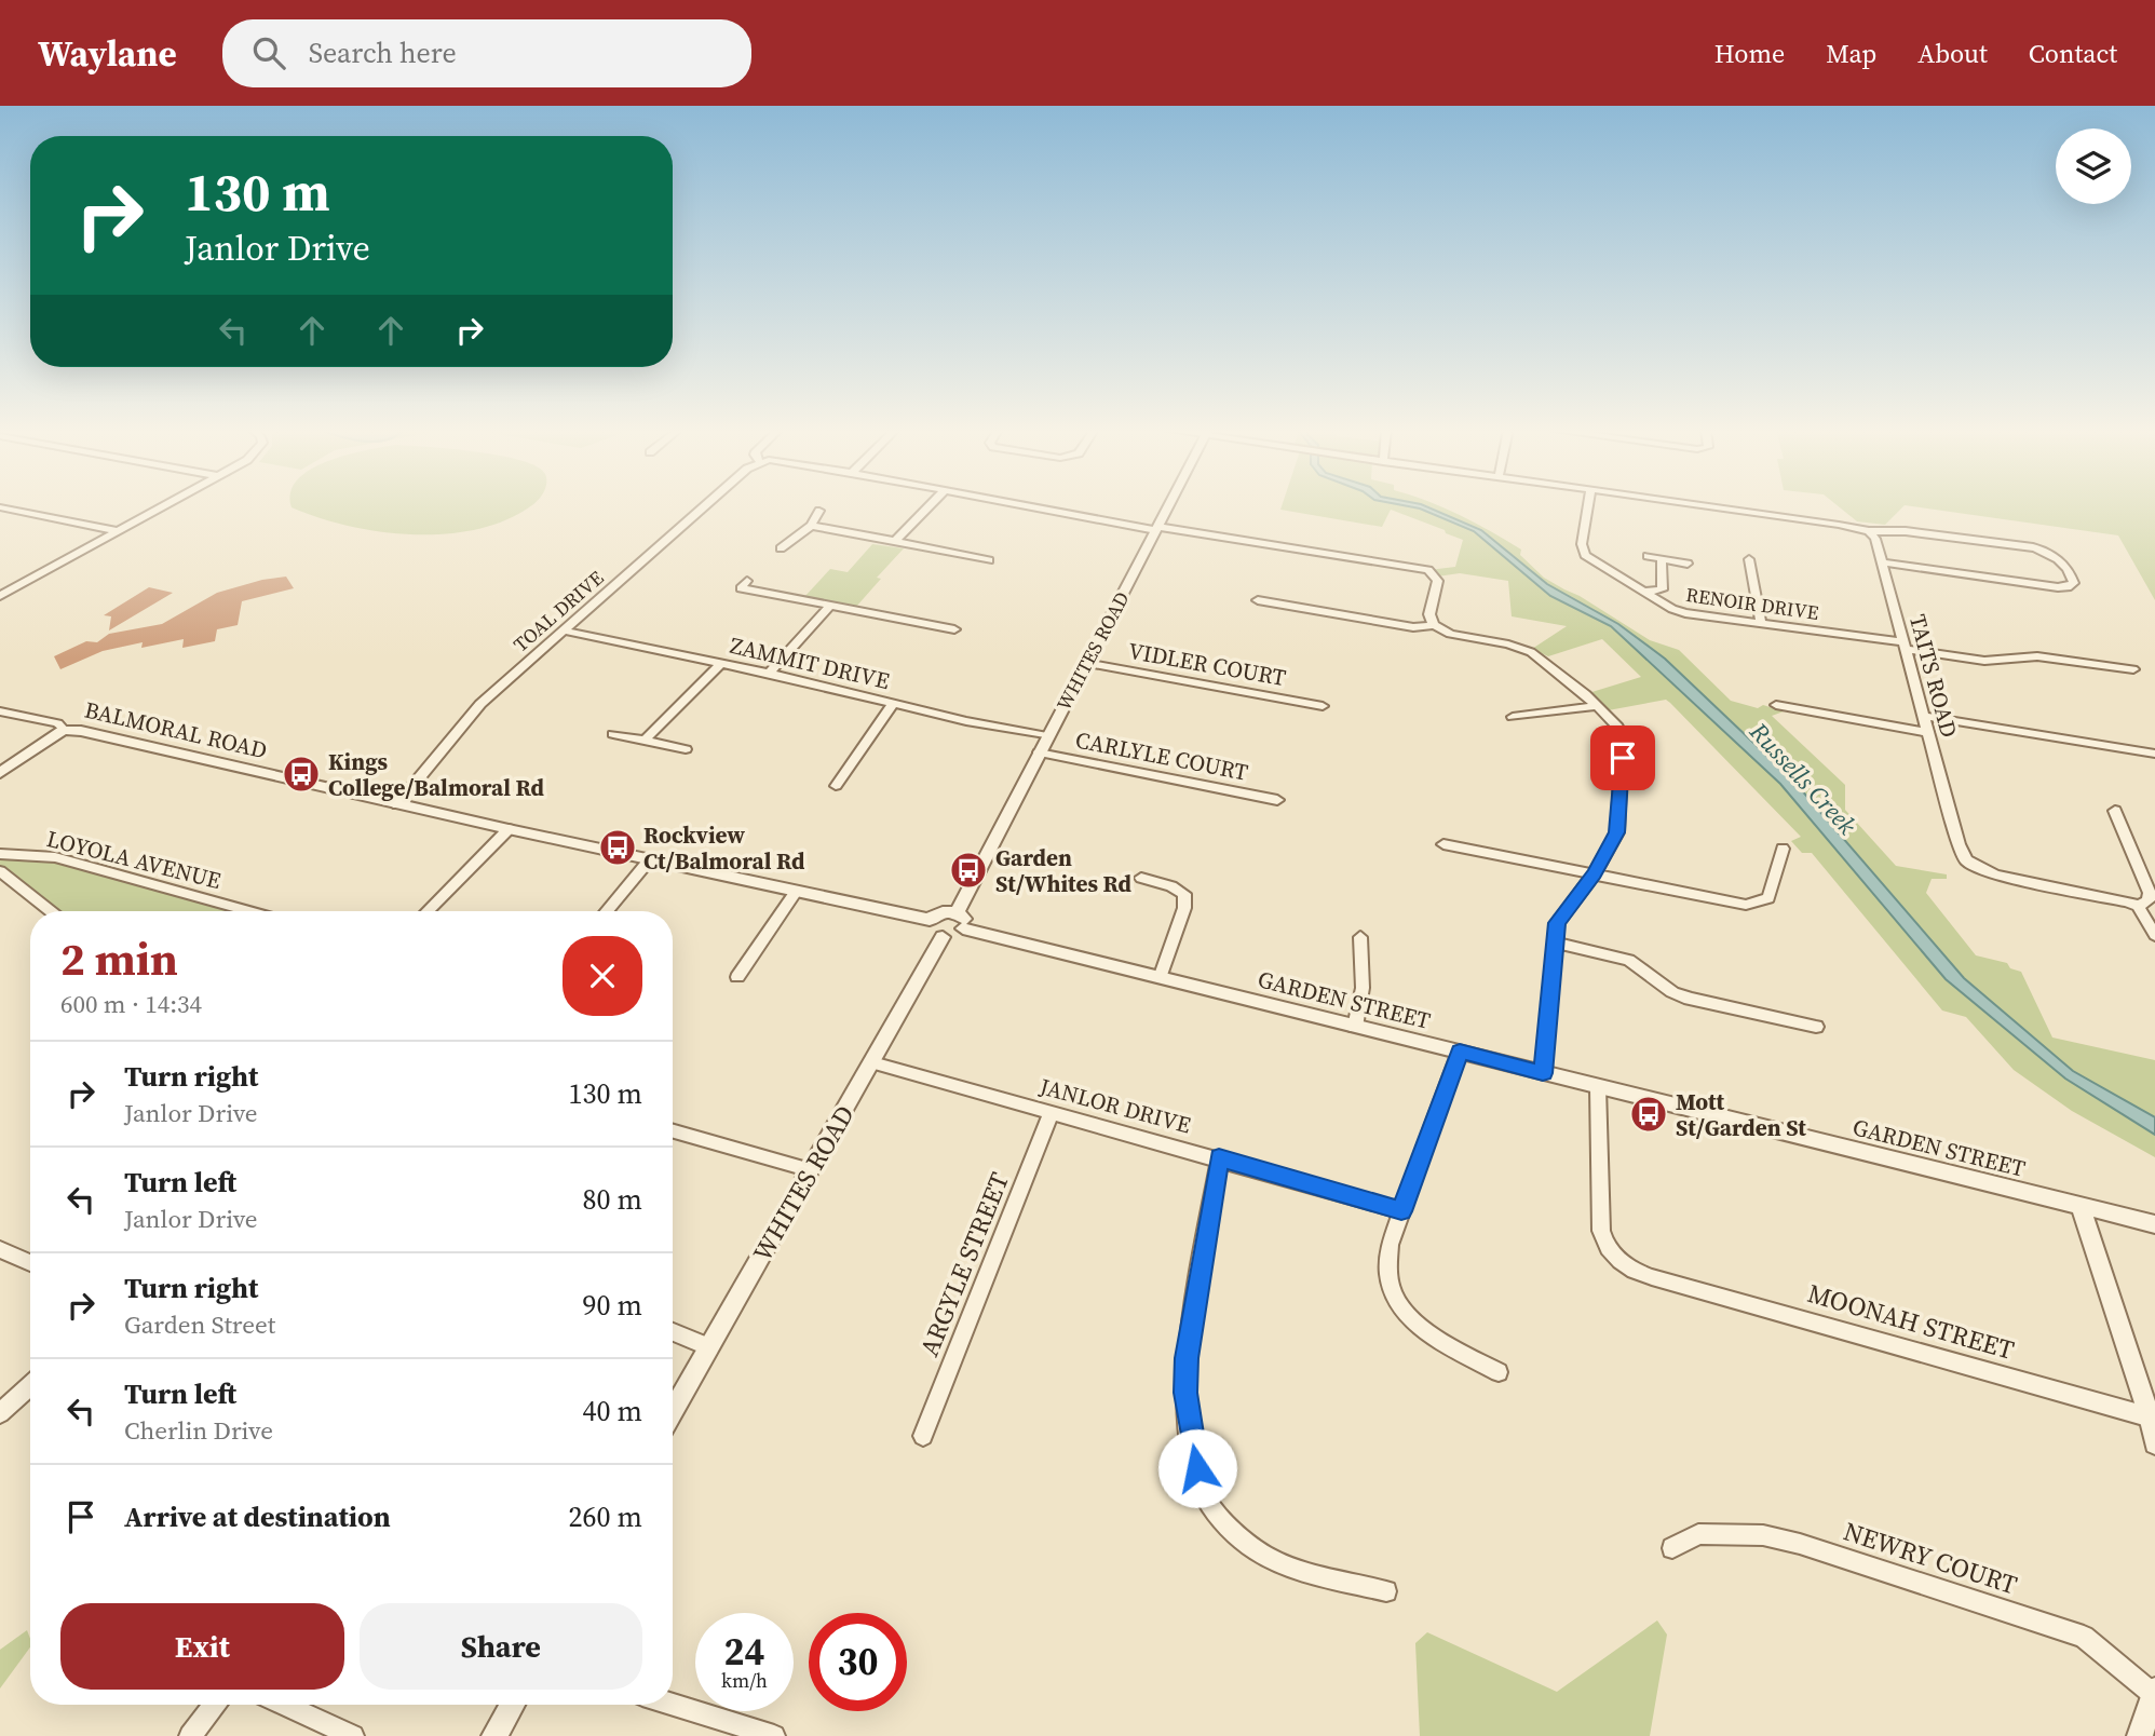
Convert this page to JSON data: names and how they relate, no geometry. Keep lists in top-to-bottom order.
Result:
{
  "streets": {
    "street": [
      "RENOIR DRIVE",
      "TOAL DRIVE",
      "WHITES ROAD",
      "ZAMMIT DRIVE",
      "VIDLER COURT",
      "TAITS ROAD",
      "BALMORAL ROAD",
      "CARLYLE COURT",
      "LOYOLA AVENUE",
      "GARDEN STREET",
      "JANLOR DRIVE",
      "ARGYLE STREET",
      "MOONAH STREET",
      "NEWRY COURT"
    ]
  },
  "crossings": [
    ["RENOIR DRIVE", "TAITS ROAD"],
    ["TOAL DRIVE", "ZAMMIT DRIVE"],
    ["TOAL DRIVE", "BALMORAL ROAD"],
    ["WHITES ROAD", "ZAMMIT DRIVE"],
    ["WHITES ROAD", "VIDLER COURT"],
    ["WHITES ROAD", "BALMORAL ROAD"],
    ["WHITES ROAD", "CARLYLE COURT"],
    ["WHITES ROAD", "GARDEN STREET"],
    ["WHITES ROAD", "JANLOR DRIVE"],
    ["BALMORAL ROAD", "GARDEN STREET"],
    ["GARDEN STREET", "MOONAH STREET"],
    ["JANLOR DRIVE", "ARGYLE STREET"]
  ],
  "water": ["Russells Creek"],
  "places": {
    "bus stop": [
      "Kings College/Balmoral Rd",
      "Rockview Ct/Balmoral Rd",
      "Garden St/Whites Rd",
      "Mott St/Garden St"
    ]
  },
  "page": {
    "header": "Waylane",
    "search": "Search here",
    "nav": [
      "Home",
      "Map",
      "About",
      "Contact"
    ],
    "turn": ["130 m", "Janlor Drive"],
    "heading": ["2 min", "600 m · 14:34"],
    "list": [
      {
        "name": "Turn right",
        "note": "Janlor Drive",
        "value": "130 m"
      },
      {
        "name": "Turn left",
        "note": "Janlor Drive",
        "value": "80 m"
      },
      {
        "name": "Turn right",
        "note": "Garden Street",
        "value": "90 m"
      },
      {
        "name": "Turn left",
        "note": "Cherlin Drive",
        "value": "40 m"
      },
      {
        "name": "Arrive at destination",
        "value": "260 m"
      }
    ],
    "buttons": ["Exit", "Share"],
    "speed": "24 km/h",
    "limit": "30"
  }
}
